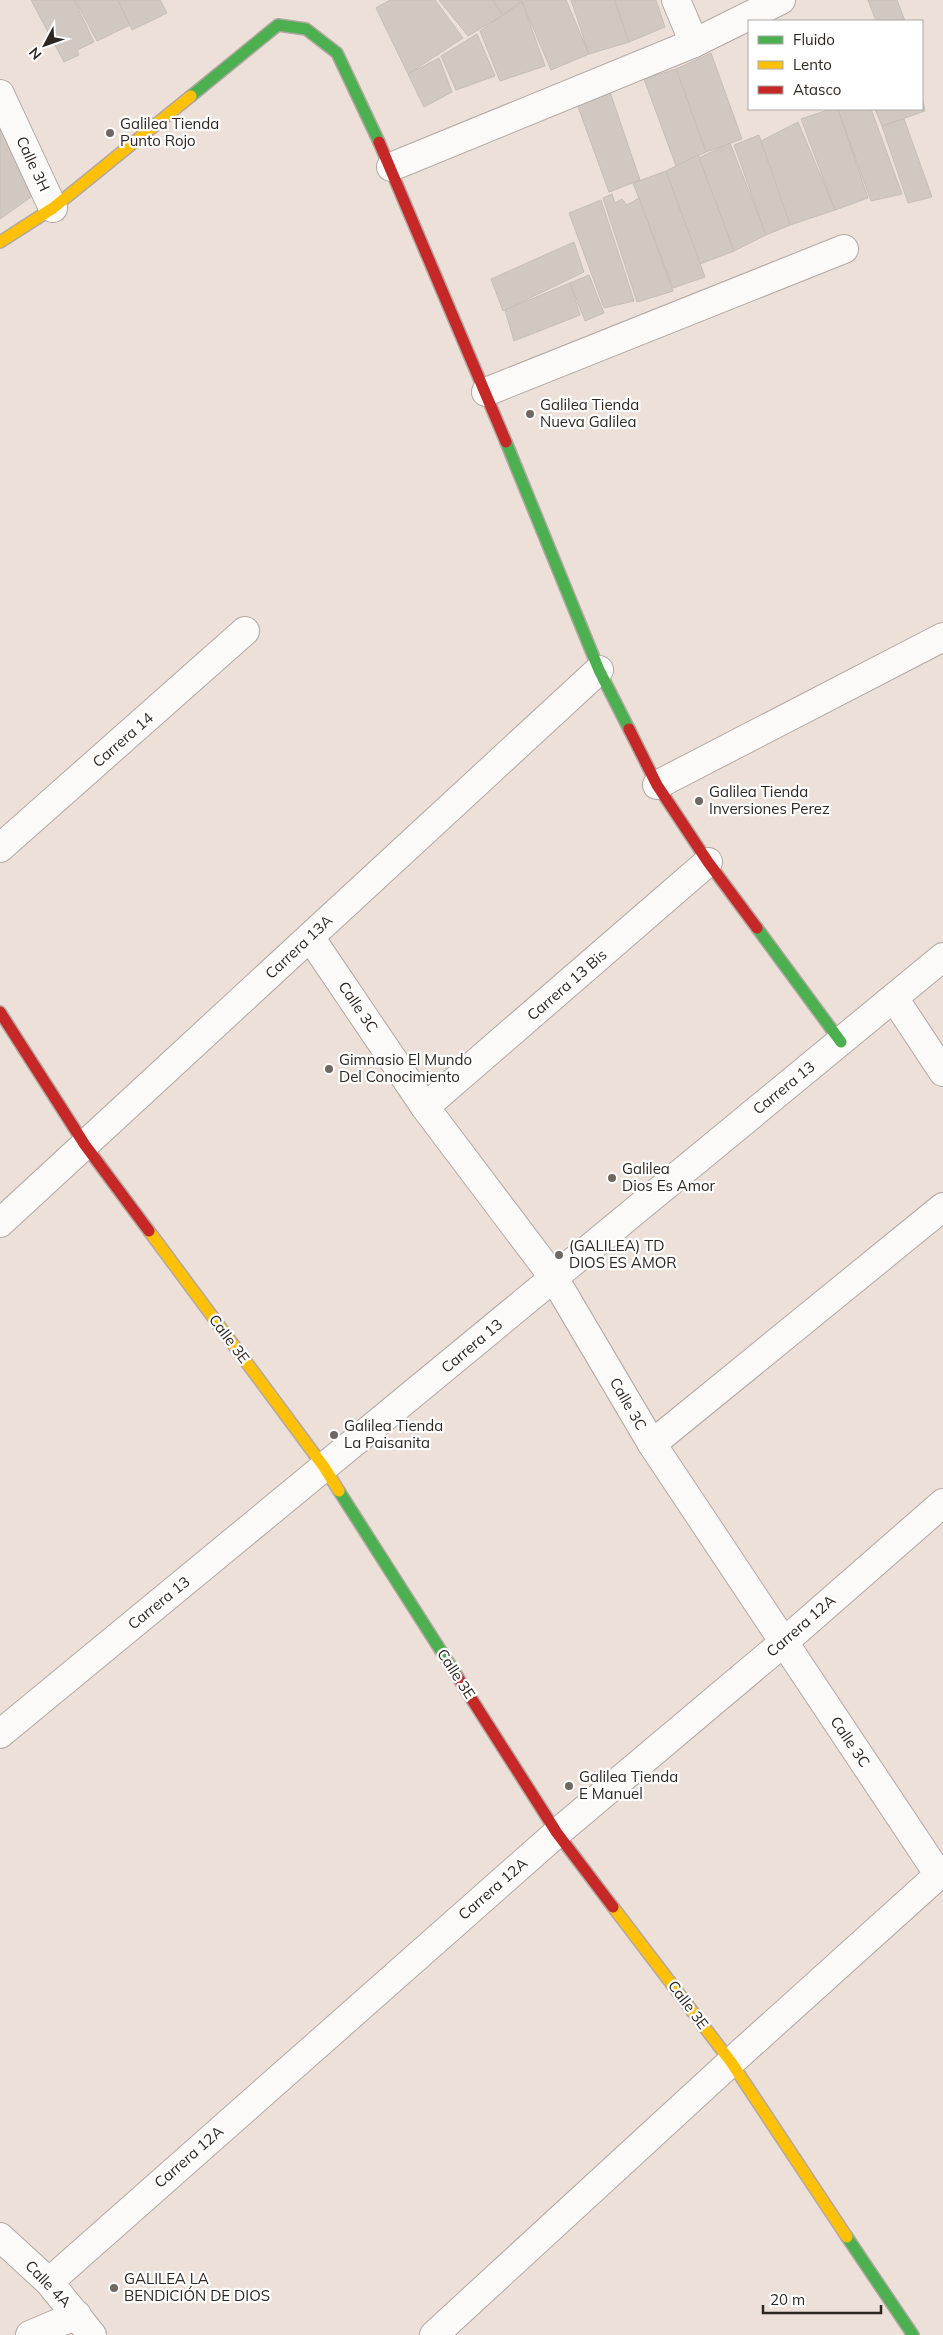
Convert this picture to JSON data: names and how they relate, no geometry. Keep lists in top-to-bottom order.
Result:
{
  "streets": {
    "street": [
      "Calle 3H",
      "Carrera 14",
      "Carrera 13A",
      "Carrera 13 Bis",
      "Calle 3C",
      "Carrera 13",
      "Calle 3E",
      "Carrera 12A",
      "Calle 4A"
    ]
  },
  "crossings": [
    ["Carrera 13A", "Calle 3C"],
    ["Carrera 13A", "Calle 3E"],
    ["Carrera 13 Bis", "Calle 3C"],
    ["Calle 3C", "Carrera 13"],
    ["Calle 3C", "Carrera 12A"],
    ["Carrera 13", "Calle 3E"],
    ["Calle 3E", "Carrera 12A"],
    ["Carrera 12A", "Calle 4A"]
  ],
  "places": [
    "Galilea Tienda Punto Rojo",
    "Galilea Tienda Nueva Galilea",
    "Galilea Tienda Inversiones Perez",
    "Gimnasio El Mundo Del Conocimiento",
    "Galilea Dios Es Amor",
    "(GALILEA) TD DIOS ES AMOR",
    "Galilea Tienda La Paisanita",
    "Galilea Tienda E Manuel",
    "GALILEA LA BENDICIÓN DE DIOS"
  ],
  "legend": ["Fluido", "Lento", "Atasco"],
  "scale_bar": "20 m",
  "north": "bottom left"
}
